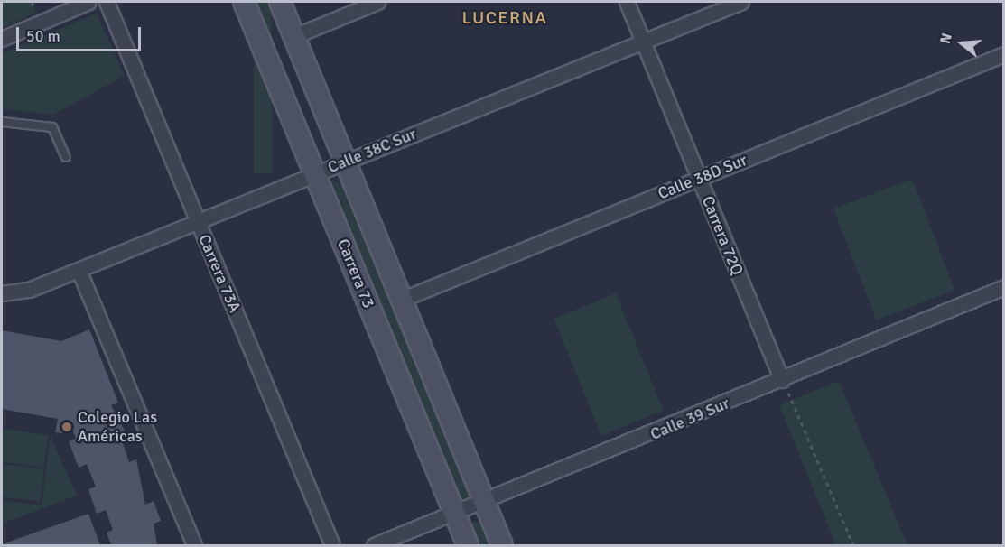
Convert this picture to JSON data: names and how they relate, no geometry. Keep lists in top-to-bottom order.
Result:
{
  "streets": {
    "street": [
      "Calle 38C Sur",
      "Calle 38D Sur",
      "Carrera 72Q",
      "Carrera 73A",
      "Carrera 73",
      "Calle 39 Sur"
    ]
  },
  "crossings": [
    ["Calle 38C Sur", "Carrera 72Q"],
    ["Calle 38C Sur", "Carrera 73A"],
    ["Calle 38C Sur", "Carrera 73"],
    ["Calle 38D Sur", "Carrera 72Q"],
    ["Calle 38D Sur", "Carrera 73"],
    ["Carrera 72Q", "Calle 39 Sur"],
    ["Carrera 73", "Calle 39 Sur"]
  ],
  "districts": ["LUCERNA"],
  "places": ["Colegio Las Américas"],
  "scale_bar": "50 m",
  "north": "left"
}
